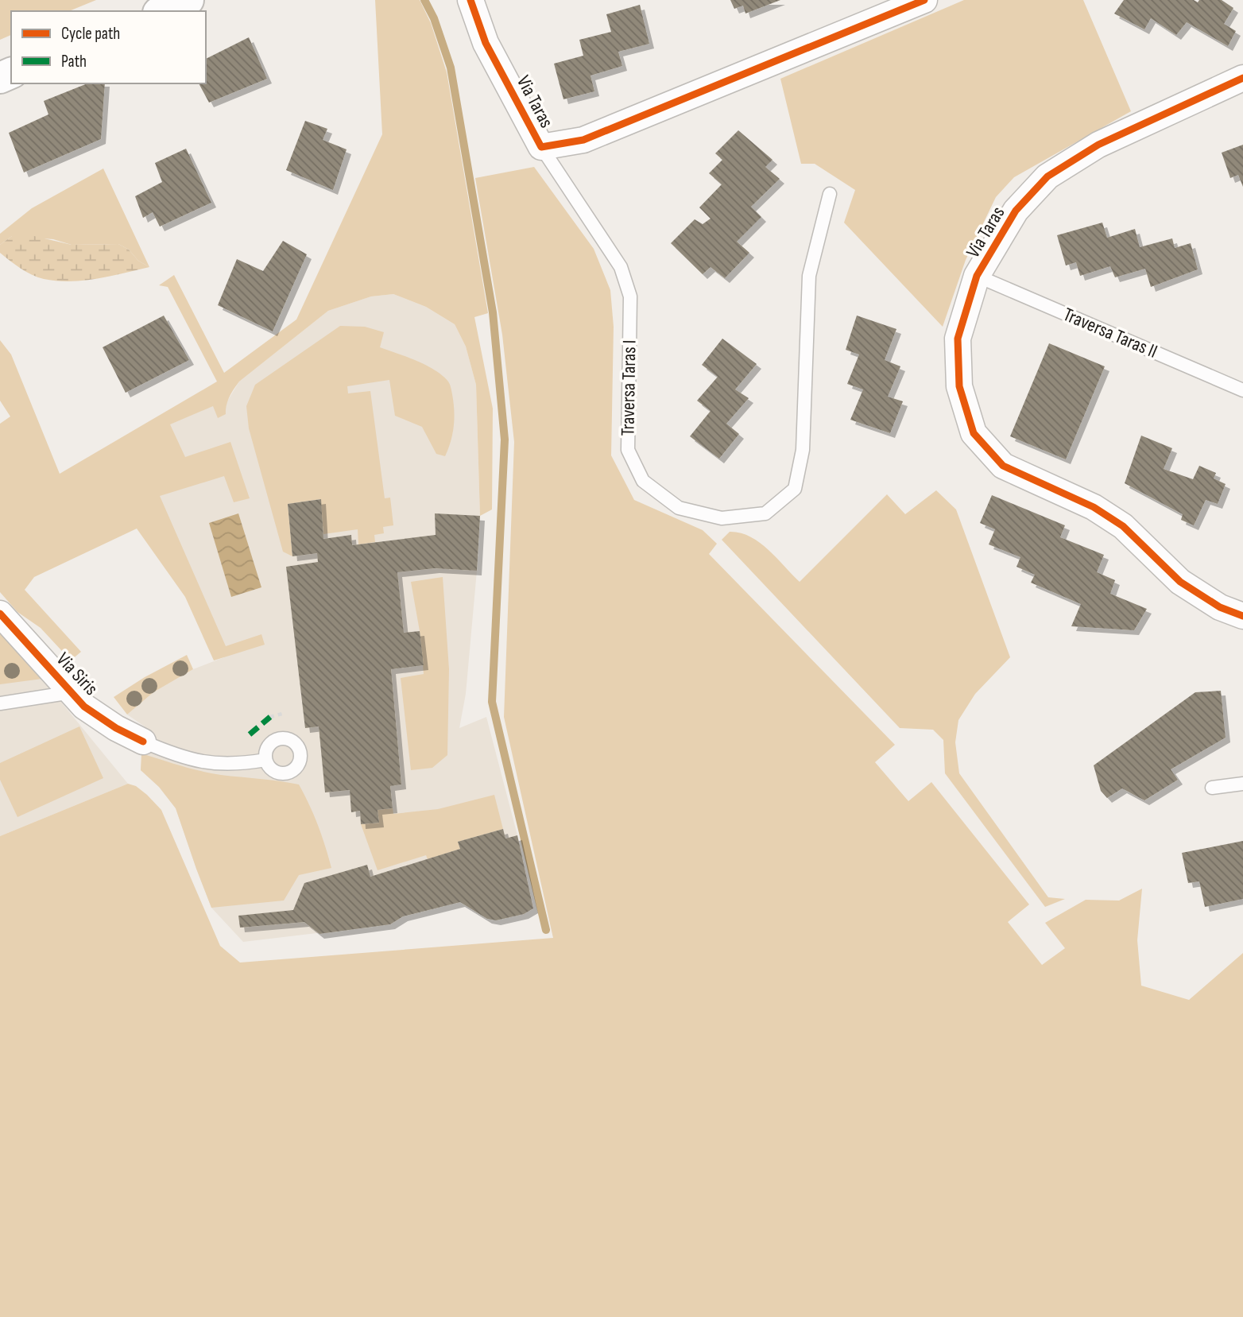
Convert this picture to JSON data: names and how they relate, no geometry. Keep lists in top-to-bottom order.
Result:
{
  "streets": {
    "street": ["Via Taras", "Via Siris"],
    "lane": ["Traversa Taras II", "Traversa Taras I"]
  },
  "crossings": [
    ["Via Taras", "Traversa Taras II"],
    ["Via Taras", "Traversa Taras I"]
  ],
  "legend": ["Cycle path", "Path"]
}
